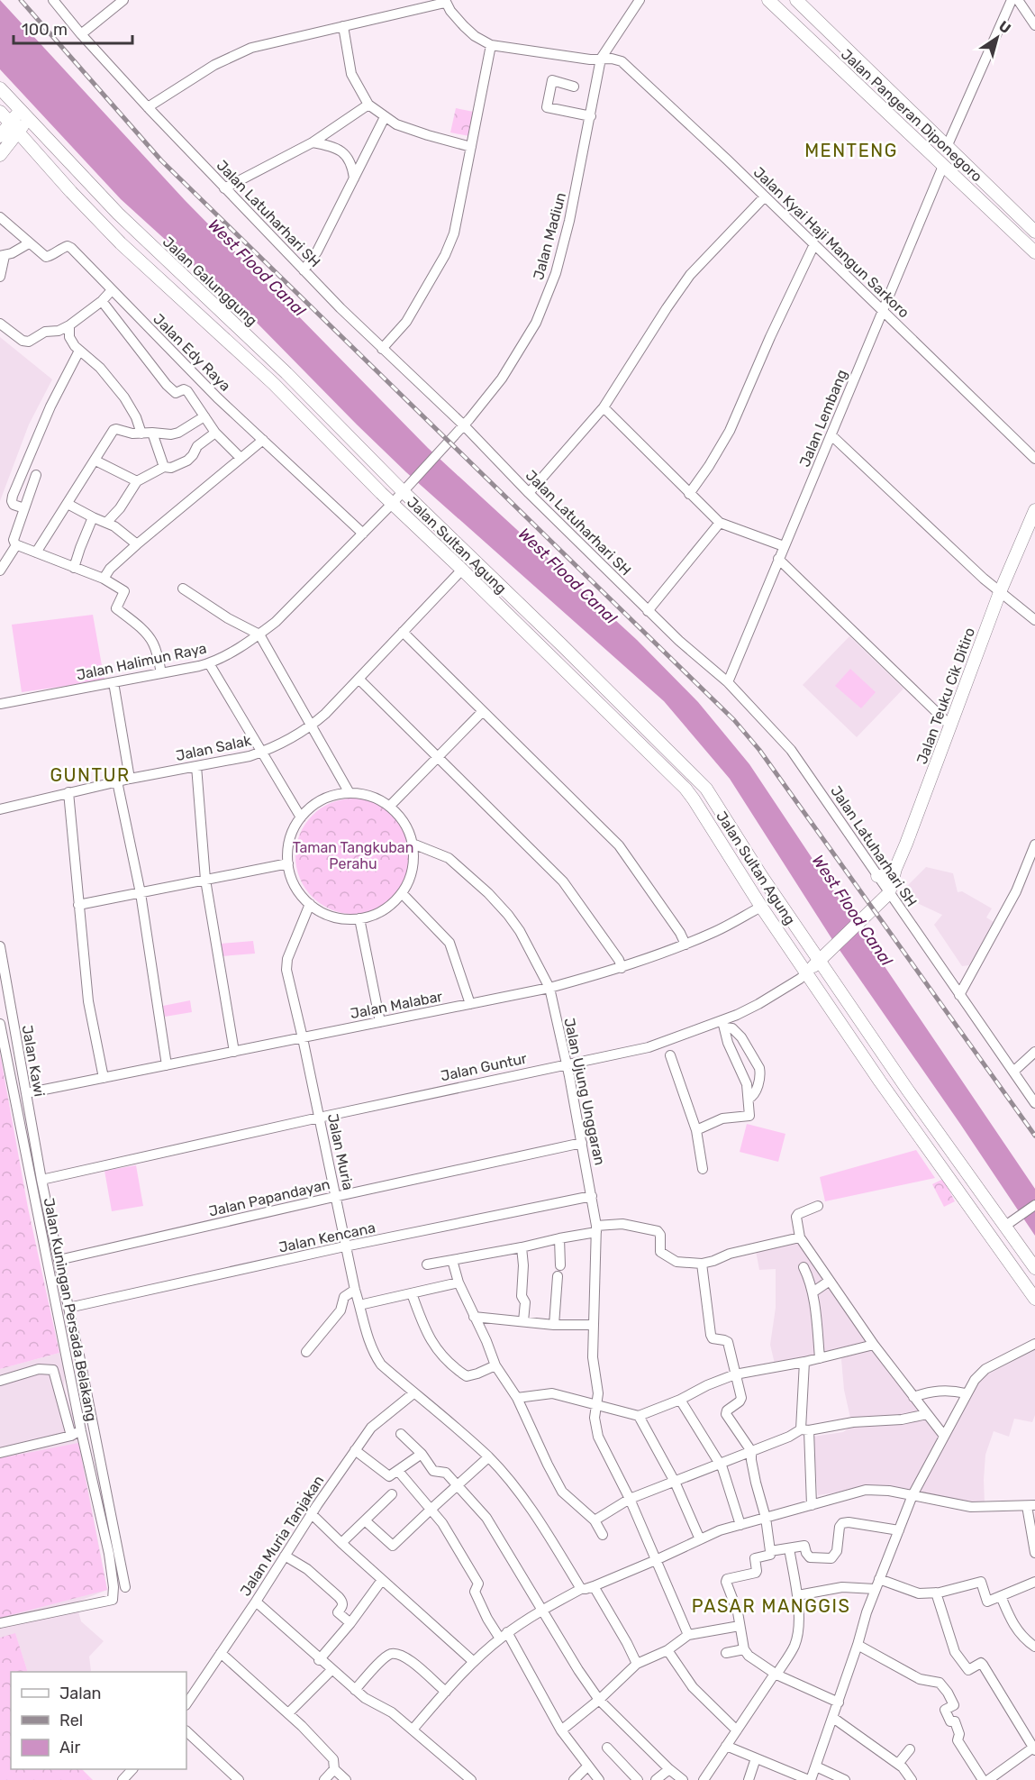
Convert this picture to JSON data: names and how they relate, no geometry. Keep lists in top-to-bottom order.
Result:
{
  "streets": {
    "main road": [
      "Jalan Pangeran Diponegoro",
      "Jalan Galunggung",
      "Jalan Sultan Agung",
      "Jalan Teuku Cik Ditiro",
      "Jalan Guntur"
    ],
    "street": [
      "Jalan Latuharhari SH",
      "Jalan Madiun",
      "Jalan Kyai Haji Mangun Sarkoro",
      "Jalan Edy Raya",
      "Jalan Lembang",
      "Jalan Halimun Raya",
      "Jalan Salak",
      "Jalan Malabar",
      "Jalan Kawi",
      "Jalan Ujung Unggaran",
      "Jalan Muria",
      "Jalan Papandayan",
      "Jalan Kencana",
      "Jalan Kuningan Persada Belakang",
      "Jalan Muria Tanjakan"
    ]
  },
  "crossings": [
    ["Jalan Pangeran Diponegoro", "Jalan Lembang"],
    ["Jalan Latuharhari SH", "Jalan Madiun"],
    ["Jalan Latuharhari SH", "Jalan Lembang"],
    ["Jalan Latuharhari SH", "Jalan Teuku Cik Ditiro"],
    ["Jalan Latuharhari SH", "Jalan Guntur"],
    ["Jalan Madiun", "Jalan Kyai Haji Mangun Sarkoro"],
    ["Jalan Madiun", "Jalan Galunggung"],
    ["Jalan Madiun", "Jalan Sultan Agung"],
    ["Jalan Madiun", "Jalan Halimun Raya"],
    ["Jalan Kyai Haji Mangun Sarkoro", "Jalan Lembang"],
    ["Jalan Galunggung", "Jalan Sultan Agung"],
    ["Jalan Edy Raya", "Jalan Halimun Raya"],
    ["Jalan Sultan Agung", "Jalan Halimun Raya"],
    ["Jalan Sultan Agung", "Jalan Salak"],
    ["Jalan Sultan Agung", "Jalan Malabar"],
    ["Jalan Sultan Agung", "Jalan Guntur"],
    ["Jalan Teuku Cik Ditiro", "Jalan Guntur"],
    ["Jalan Malabar", "Jalan Kawi"],
    ["Jalan Malabar", "Jalan Ujung Unggaran"],
    ["Jalan Malabar", "Jalan Muria"],
    ["Jalan Kawi", "Jalan Guntur"],
    ["Jalan Kawi", "Jalan Papandayan"],
    ["Jalan Kawi", "Jalan Kencana"],
    ["Jalan Kawi", "Jalan Kuningan Persada Belakang"],
    ["Jalan Guntur", "Jalan Ujung Unggaran"],
    ["Jalan Guntur", "Jalan Muria"],
    ["Jalan Ujung Unggaran", "Jalan Muria"],
    ["Jalan Ujung Unggaran", "Jalan Papandayan"],
    ["Jalan Ujung Unggaran", "Jalan Kencana"],
    ["Jalan Muria", "Jalan Papandayan"],
    ["Jalan Muria", "Jalan Kencana"],
    ["Jalan Muria", "Jalan Muria Tanjakan"]
  ],
  "districts": ["MENTENG", "GUNTUR", "PASAR MANGGIS"],
  "water": ["West Flood Canal"],
  "parks": ["Taman Tangkuban Perahu"],
  "legend": ["Jalan", "Rel", "Air"],
  "scale_bar": "100 m",
  "north": "top right"
}
